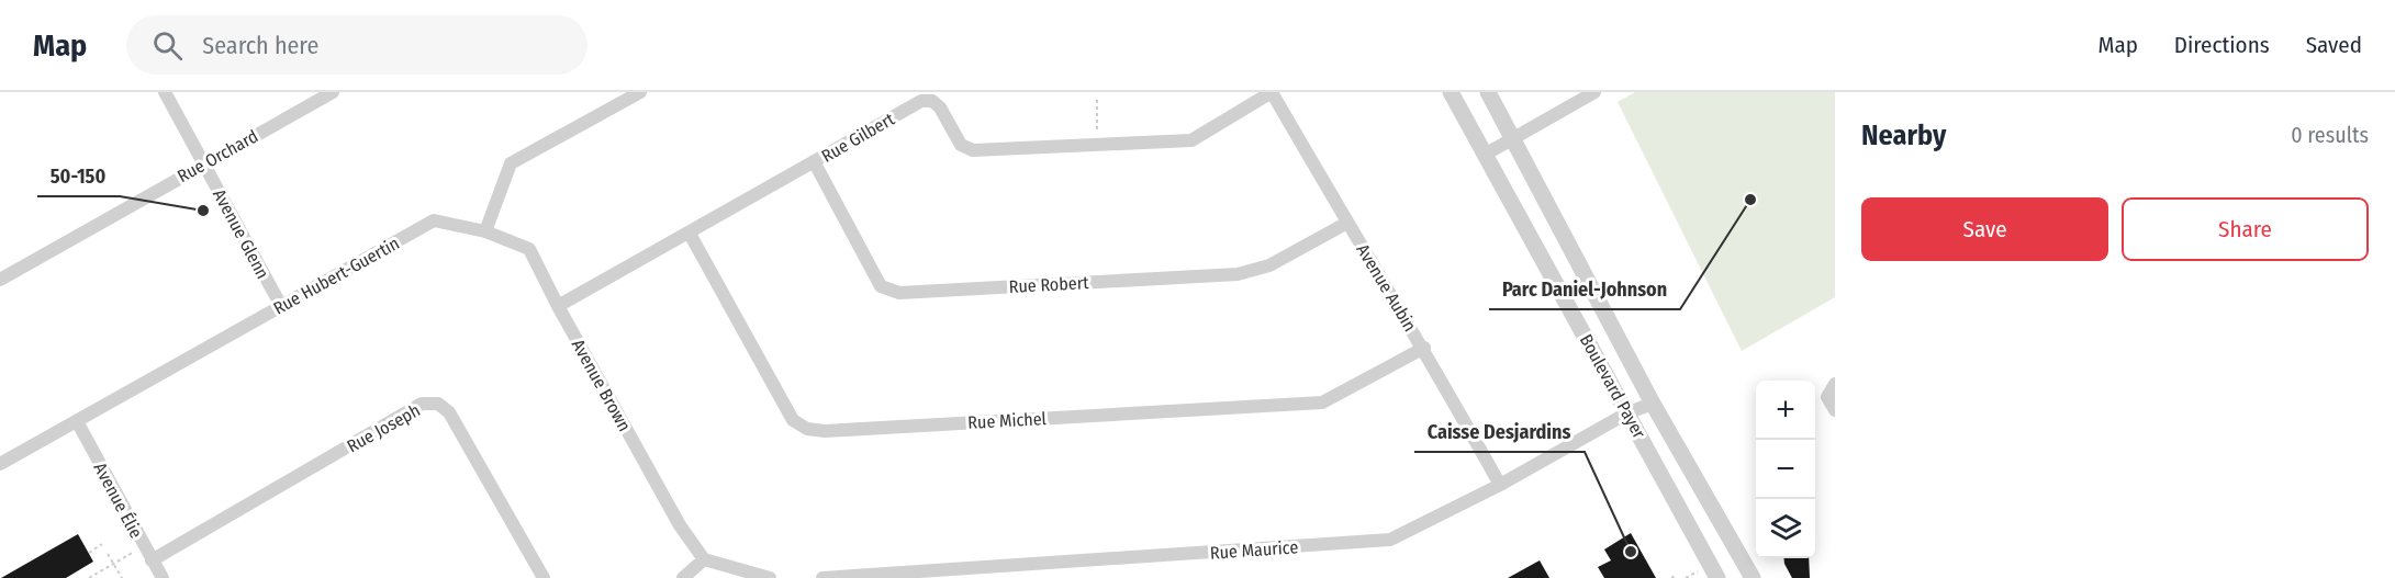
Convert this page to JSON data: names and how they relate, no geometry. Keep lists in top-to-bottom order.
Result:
{
  "streets": {
    "street": [
      "Rue Gilbert",
      "Rue Orchard",
      "Avenue Glenn",
      "Rue Hubert-Guertin",
      "Rue Robert",
      "Avenue Aubin",
      "Avenue Brown",
      "Boulevard Payer",
      "Rue Michel",
      "Rue Joseph",
      "Avenue Élie",
      "Rue Maurice"
    ]
  },
  "crossings": [
    ["Rue Gilbert", "Rue Robert"],
    ["Rue Gilbert", "Avenue Aubin"],
    ["Rue Gilbert", "Avenue Brown"],
    ["Rue Gilbert", "Rue Michel"],
    ["Rue Orchard", "Avenue Glenn"],
    ["Avenue Glenn", "Rue Hubert-Guertin"],
    ["Rue Hubert-Guertin", "Avenue Brown"],
    ["Rue Hubert-Guertin", "Avenue Élie"],
    ["Rue Robert", "Avenue Aubin"],
    ["Avenue Aubin", "Rue Michel"],
    ["Avenue Aubin", "Rue Maurice"],
    ["Boulevard Payer", "Rue Maurice"],
    ["Rue Joseph", "Avenue Élie"]
  ],
  "places": ["Parc Daniel-Johnson", "50-150", "Caisse Desjardins"],
  "page": {
    "header": "Map",
    "search": "Search here",
    "nav": ["Map", "Directions", "Saved"],
    "heading": ["Nearby", "0 results"],
    "buttons": ["Save", "Share"],
    "map_buttons": ["+", "−"]
  }
}
